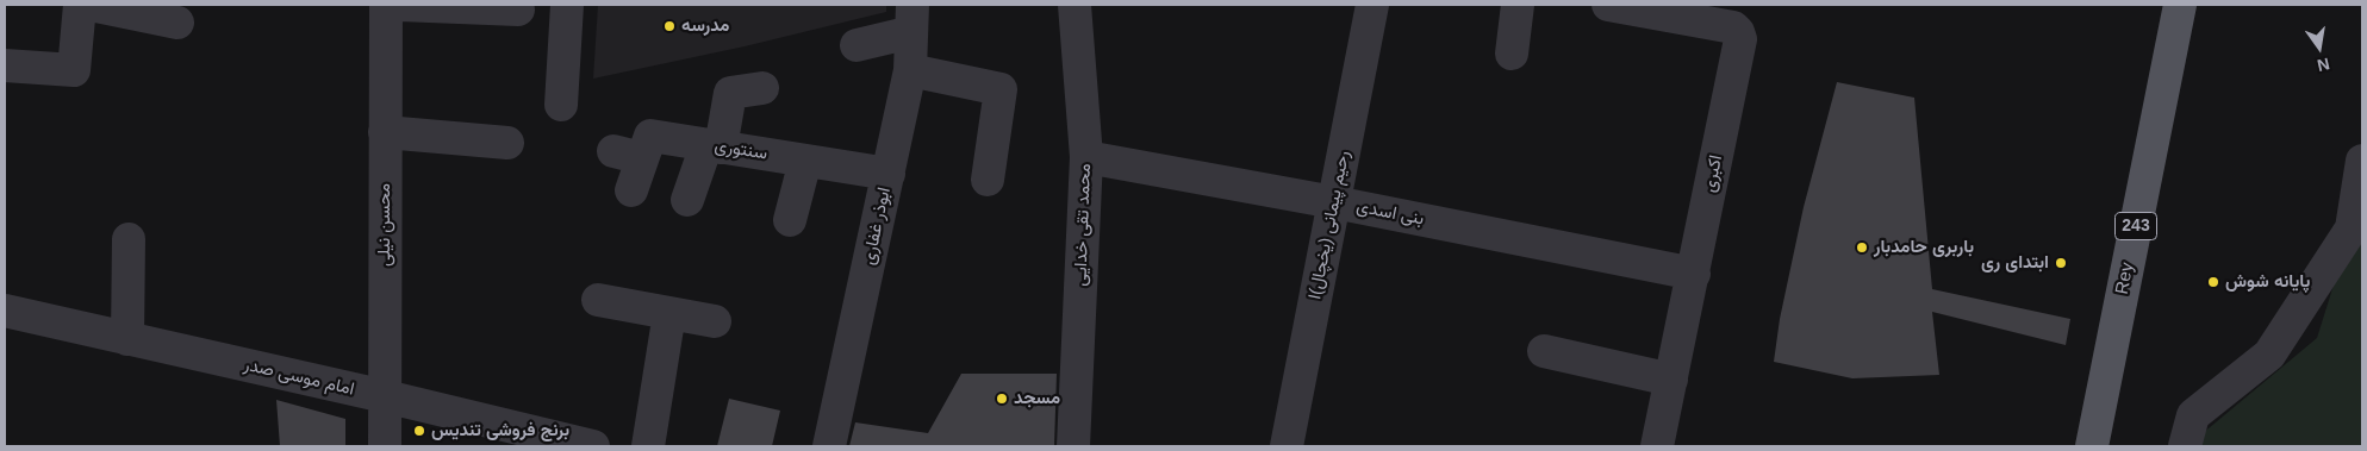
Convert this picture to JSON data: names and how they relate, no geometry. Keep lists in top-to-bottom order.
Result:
{
  "streets": {
    "main road": ["243", "Rey"],
    "street": [
      "سنتوری",
      "اکبری",
      "بنی اسدی",
      "محسن نیلی",
      "محمد تقی خدایی",
      "رحیم پیمانی (یخچال)ا",
      "ابوذر غفاری",
      "امام موسی صدر"
    ]
  },
  "crossings": [
    ["سنتوری", "ابوذر غفاری"],
    ["اکبری", "بنی اسدی"],
    ["بنی اسدی", "محمد تقی خدایی"],
    ["بنی اسدی", "رحیم پیمانی (یخچال)ا"],
    ["محسن نیلی", "امام موسی صدر"]
  ],
  "places": [
    "مدرسه",
    "باربری حامدبار",
    "ابتدای ری",
    "پایانه شوش",
    "مسجد",
    "برنج فروشی تندیس"
  ],
  "north": "bottom"
}
